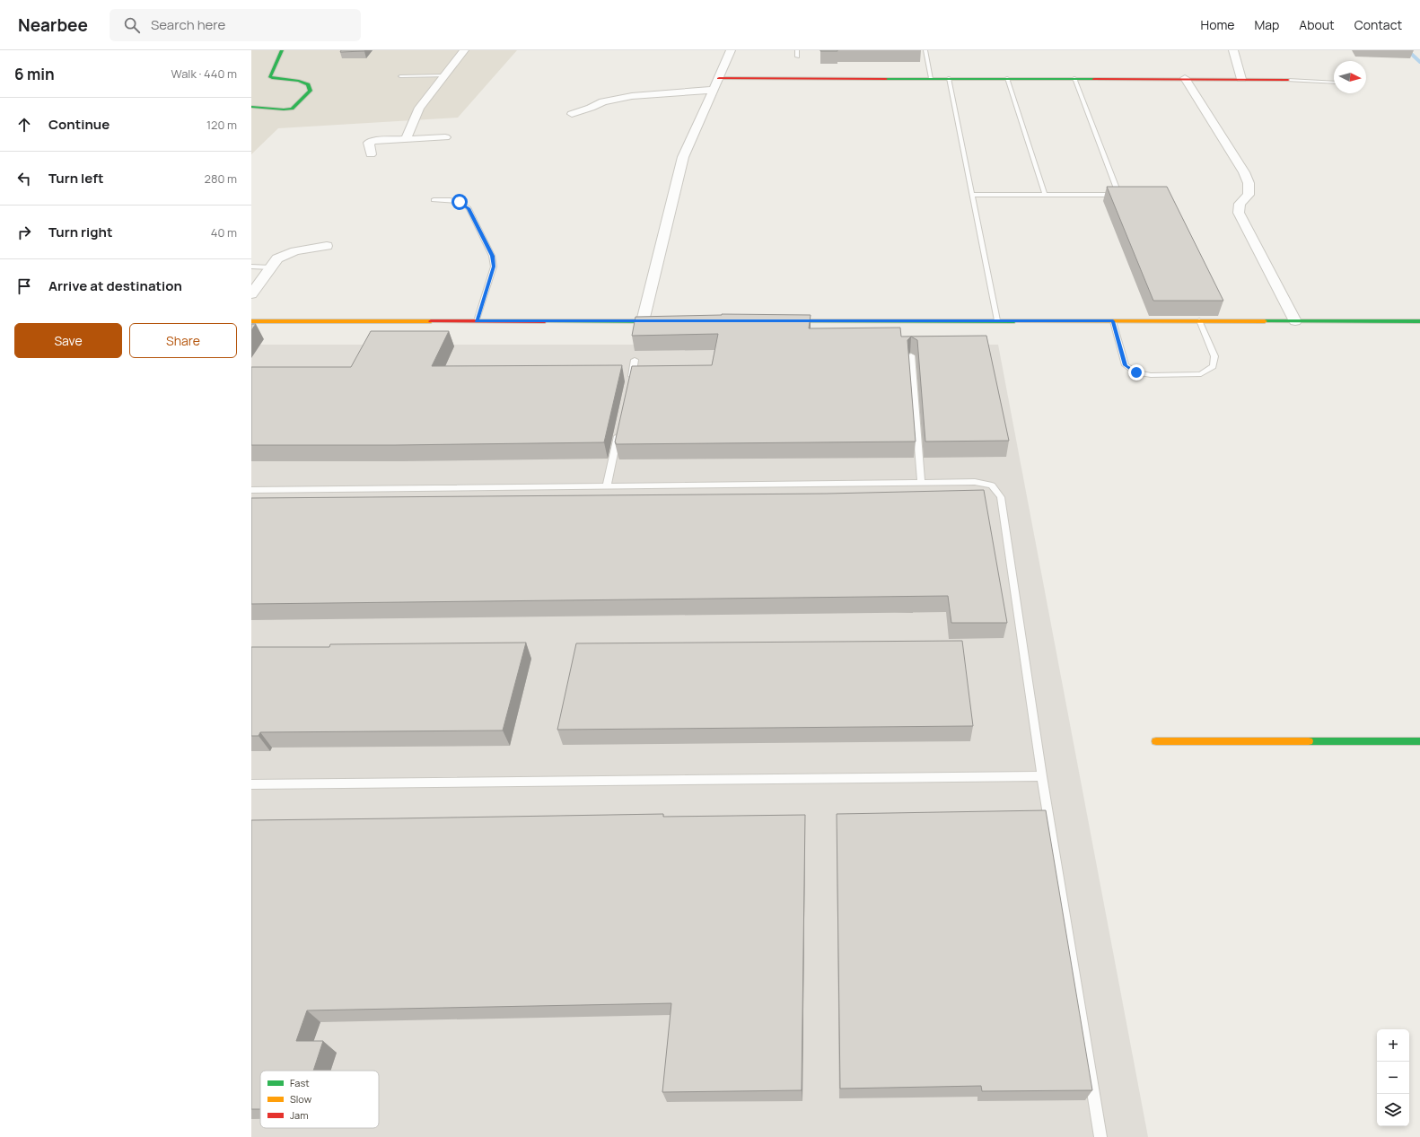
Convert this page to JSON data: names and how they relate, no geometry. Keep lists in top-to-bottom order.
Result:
{
  "legend": ["Fast", "Slow", "Jam"],
  "north": "right",
  "page": {
    "header": "Nearbee",
    "search": "Search here",
    "nav": [
      "Home",
      "Map",
      "About",
      "Contact"
    ],
    "heading": ["6 min", "Walk · 440 m"],
    "list": [
      ["Continue", "120 m"],
      ["Turn left", "280 m"],
      ["Turn right", "40 m"],
      "Arrive at destination"
    ],
    "buttons": ["Save", "Share"],
    "map_buttons": ["+", "−"]
  }
}
